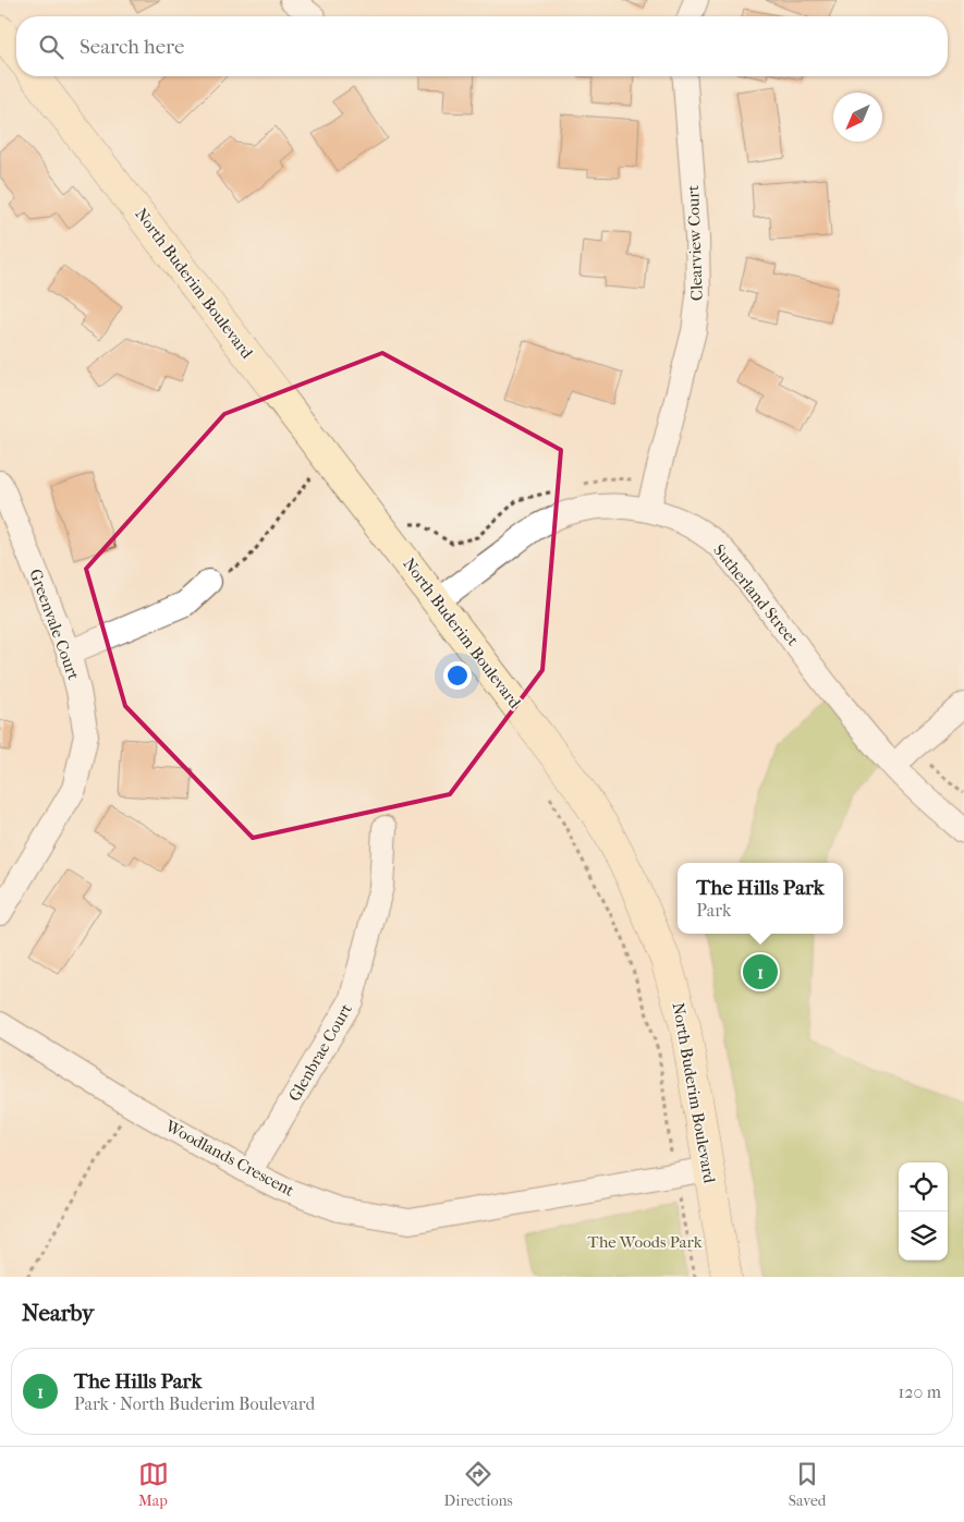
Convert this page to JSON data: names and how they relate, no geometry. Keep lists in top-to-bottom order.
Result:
{
  "streets": {
    "street": [
      "Clearview Court",
      "North Buderim Boulevard",
      "Sutherland Street",
      "Greenvale Court",
      "Glenbrae Court",
      "Woodlands Crescent"
    ]
  },
  "crossings": [
    ["Clearview Court", "Sutherland Street"],
    ["North Buderim Boulevard", "Sutherland Street"],
    ["North Buderim Boulevard", "Woodlands Crescent"],
    ["Glenbrae Court", "Woodlands Crescent"]
  ],
  "parks": ["The Woods Park"],
  "north": "bottom left",
  "page": {
    "search": "Search here",
    "popup": ["The Hills Park", "Park"],
    "pins": "1",
    "heading": "Nearby",
    "list": [
      {
        "mark": "1",
        "name": "The Hills Park",
        "note": "Park · North Buderim Boulevard",
        "value": "120 m"
      }
    ],
    "nav": ["Map", "Directions", "Saved"]
  }
}
